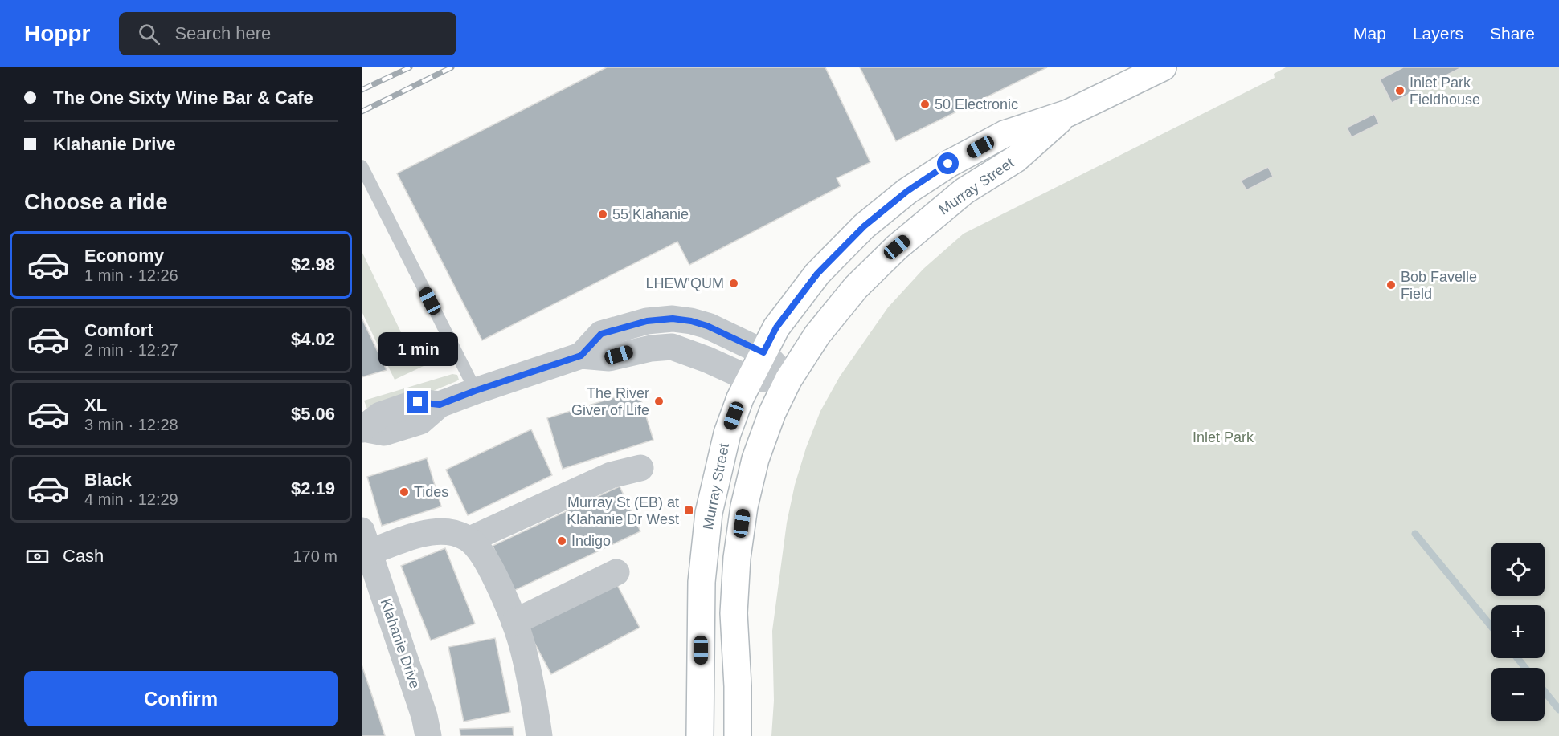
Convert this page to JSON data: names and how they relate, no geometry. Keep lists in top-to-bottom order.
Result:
{
  "streets": {
    "main road": ["Murray Street"],
    "street": ["Klahanie Drive"]
  },
  "parks": ["Inlet Park"],
  "places": {
    "other": [
      "Inlet Park Fieldhouse",
      "50 Electronic",
      "55 Klahanie",
      "LHEW'QUM",
      "Bob Favelle Field",
      "The River Giver of Life",
      "Tides",
      "Indigo"
    ],
    "transit": ["Murray St (EB) at Klahanie Dr West"]
  },
  "page": {
    "header": "Hoppr",
    "search": "Search here",
    "nav": ["Map", "Layers", "Share"],
    "banner": ["The One Sixty Wine Bar & Cafe", "Klahanie Drive"],
    "heading": "Choose a ride",
    "list": [
      {
        "name": "Economy",
        "note": "1 min · 12:26",
        "value": "$2.98"
      },
      {
        "name": "Comfort",
        "note": "2 min · 12:27",
        "value": "$4.02"
      },
      {
        "name": "XL",
        "note": "3 min · 12:28",
        "value": "$5.06"
      },
      {
        "name": "Black",
        "note": "4 min · 12:29",
        "value": "$2.19"
      }
    ],
    "bubble": "1 min",
    "pay": ["Cash", "170 m"],
    "map_buttons": ["+", "−"],
    "buttons": "Confirm"
  }
}
